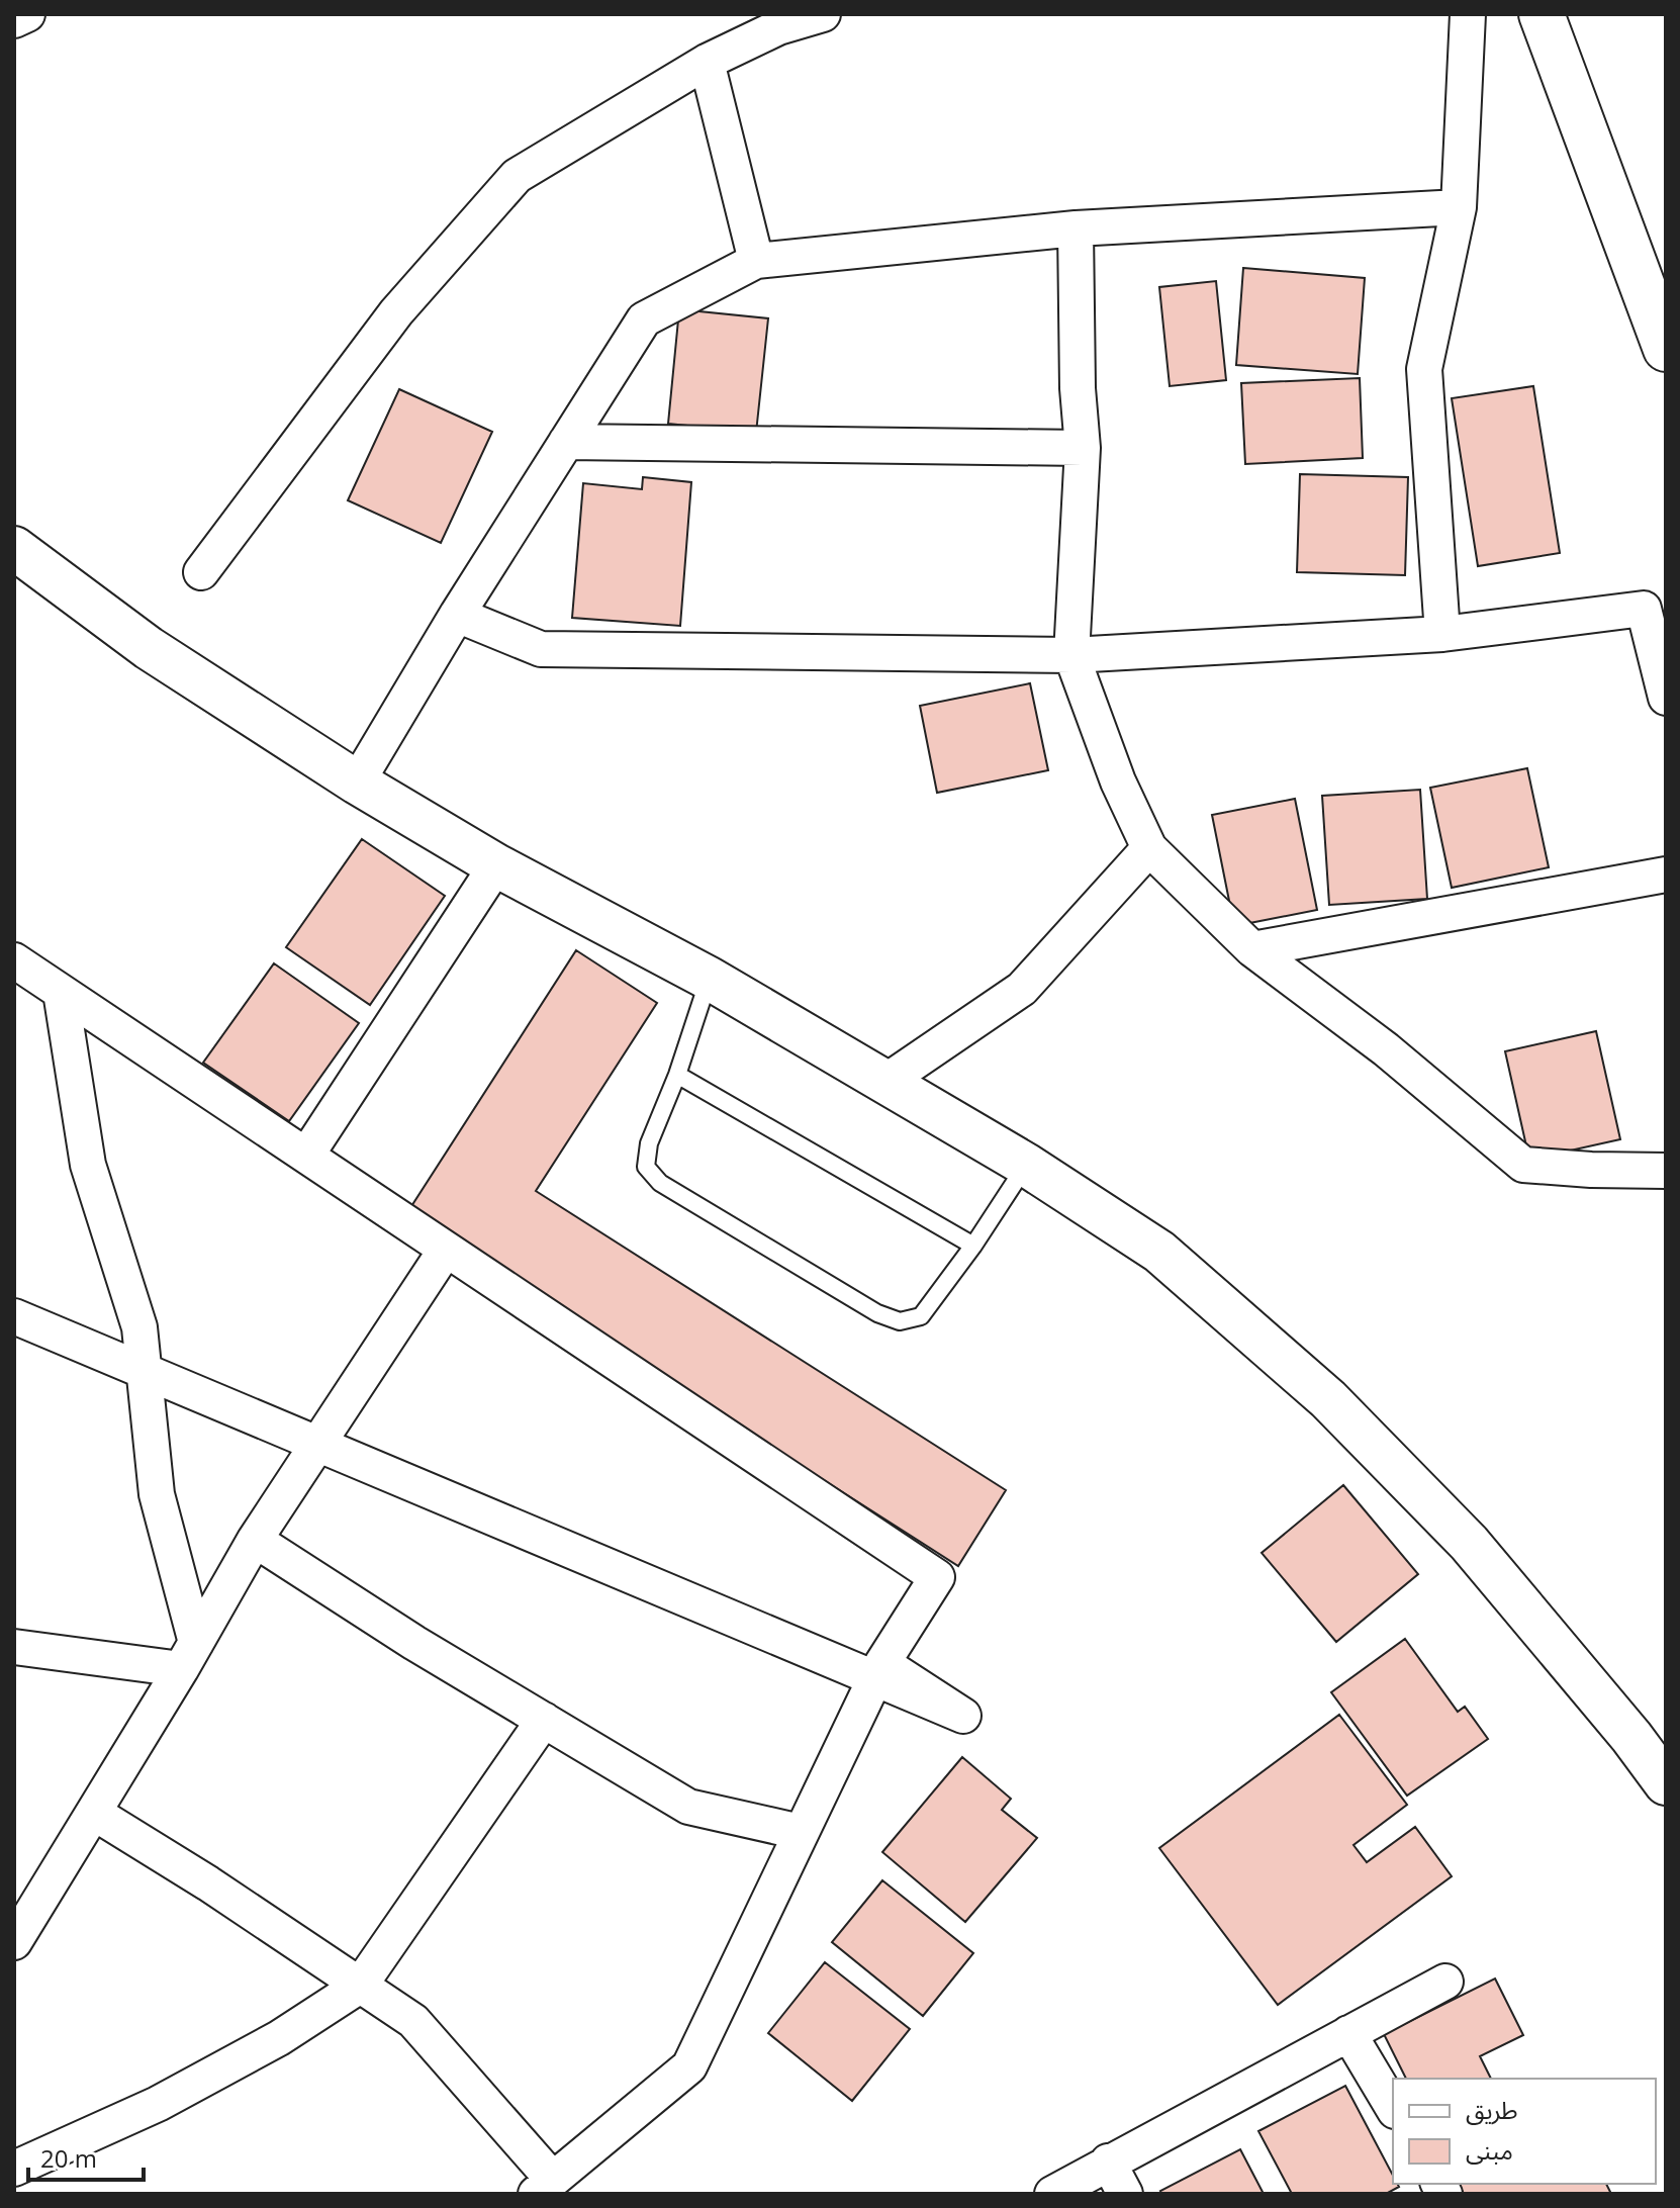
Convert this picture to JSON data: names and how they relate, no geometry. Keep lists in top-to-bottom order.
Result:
{
  "legend": ["طريق", "مبنى"],
  "scale_bar": "20 m"
}
